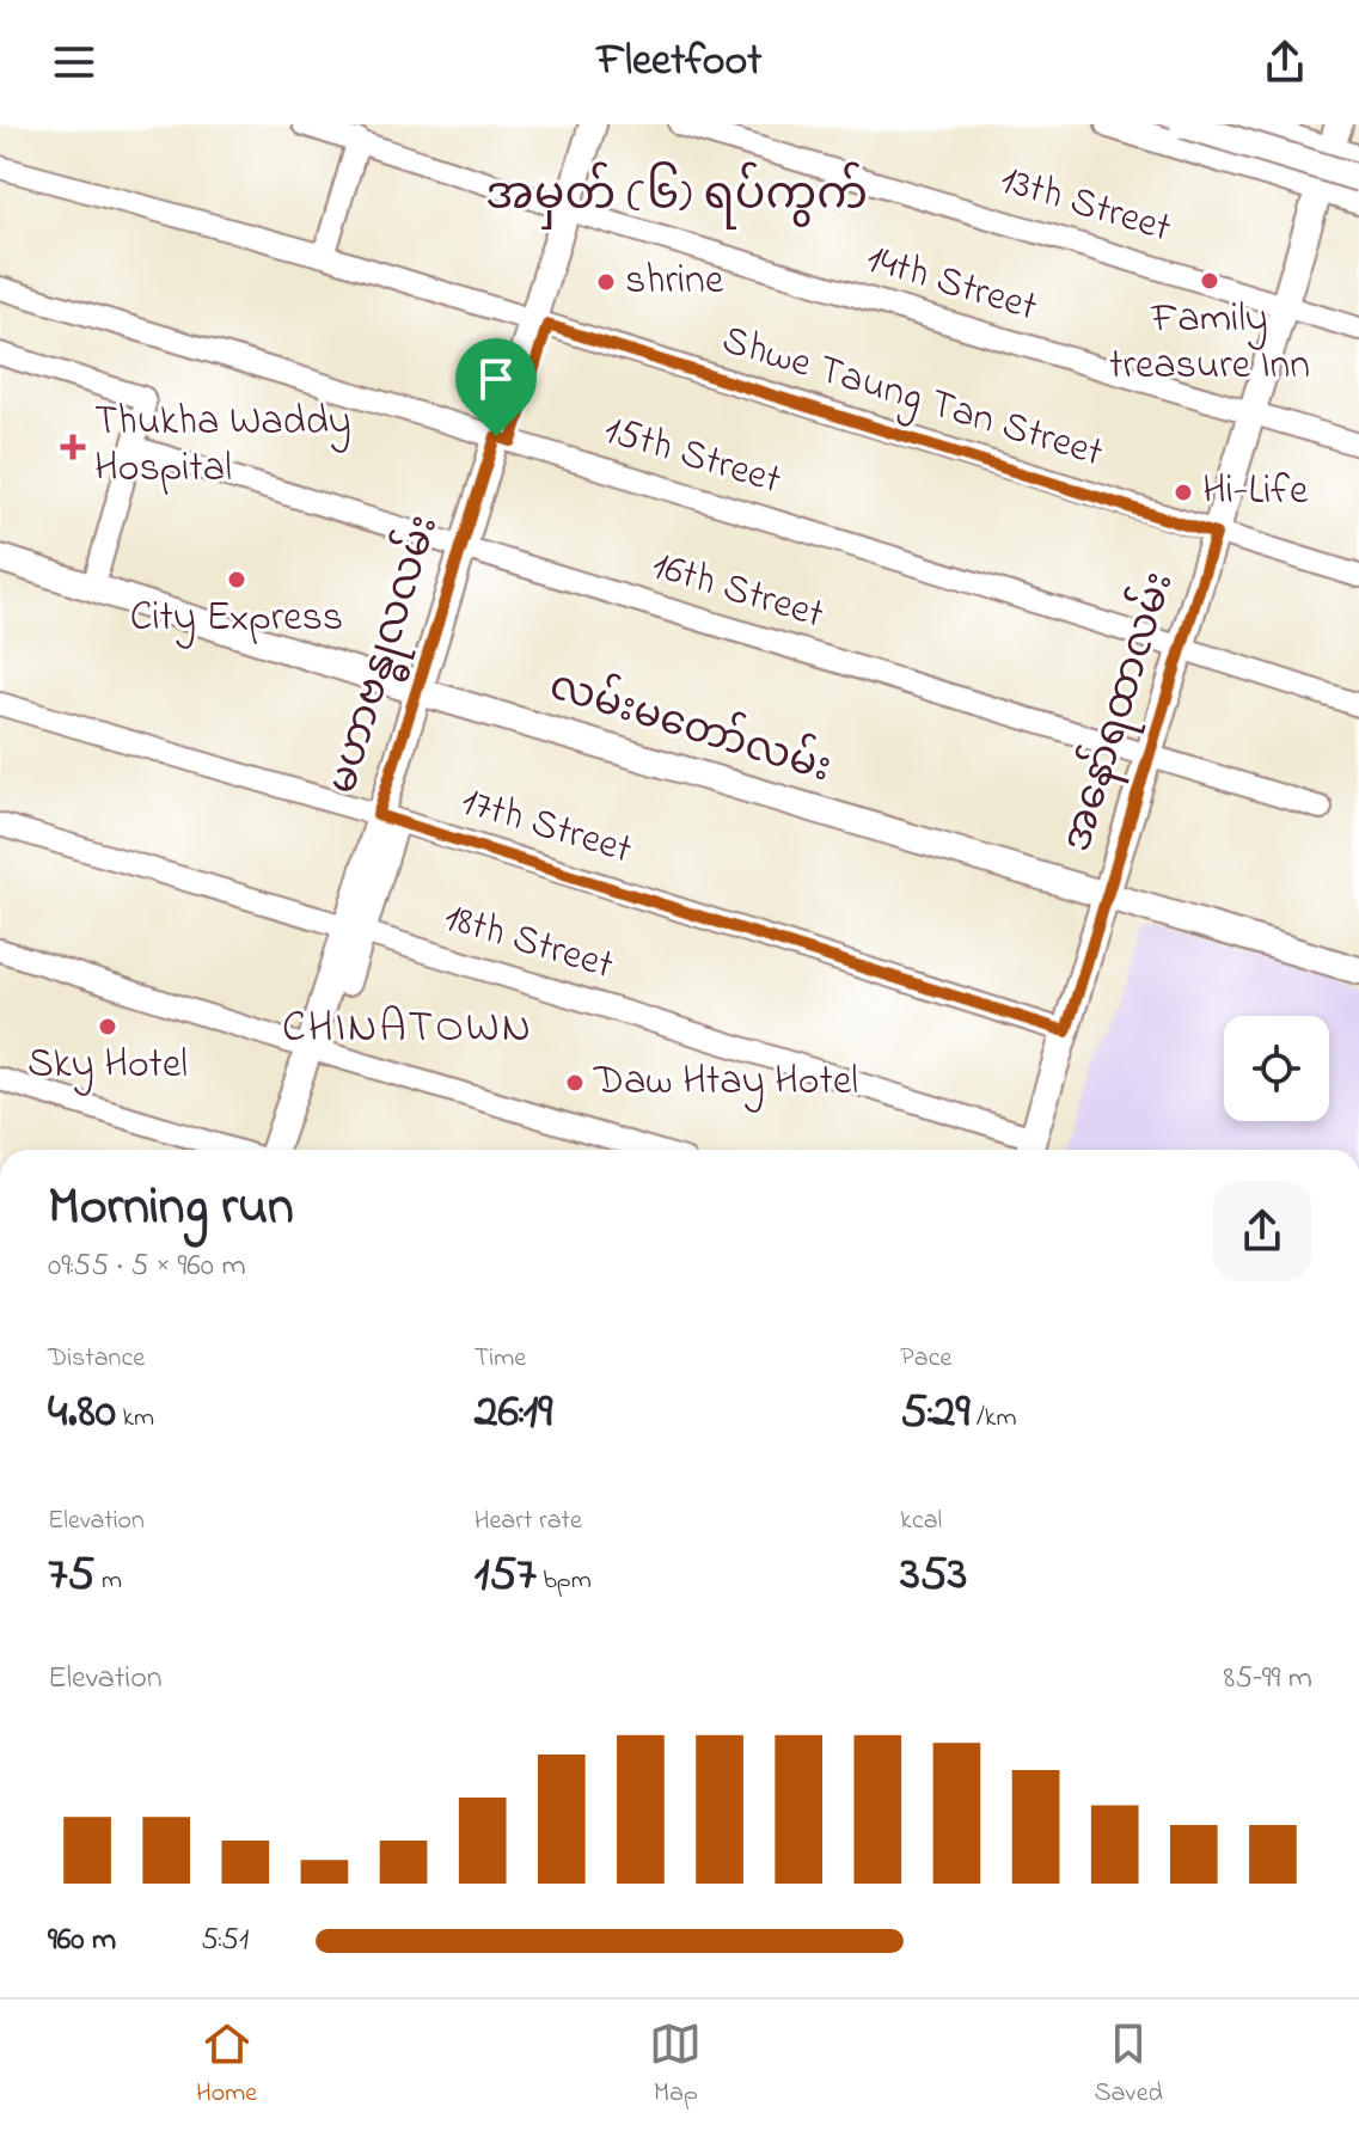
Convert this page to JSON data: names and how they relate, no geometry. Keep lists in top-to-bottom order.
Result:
{
  "streets": {
    "main road": ["မဟာဗန္ဓုလလမ်း", "အနော်ရထာလမ်း", "လမ်းမတော်လမ်း"],
    "street": [
      "13th Street",
      "14th Street",
      "Shwe Taung Tan Street",
      "15th Street",
      "16th Street",
      "17th Street",
      "18th Street"
    ]
  },
  "crossings": [
    ["13th Street", "အနော်ရထာလမ်း"],
    ["14th Street", "မဟာဗန္ဓုလလမ်း"],
    ["14th Street", "အနော်ရထာလမ်း"],
    ["Shwe Taung Tan Street", "မဟာဗန္ဓုလလမ်း"],
    ["Shwe Taung Tan Street", "အနော်ရထာလမ်း"],
    ["15th Street", "မဟာဗန္ဓုလလမ်း"],
    ["15th Street", "အနော်ရထာလမ်း"],
    ["16th Street", "မဟာဗန္ဓုလလမ်း"],
    ["16th Street", "အနော်ရထာလမ်း"],
    ["မဟာဗန္ဓုလလမ်း", "လမ်းမတော်လမ်း"],
    ["မဟာဗန္ဓုလလမ်း", "17th Street"],
    ["မဟာဗန္ဓုလလမ်း", "18th Street"],
    ["အနော်ရထာလမ်း", "လမ်းမတော်လမ်း"],
    ["အနော်ရထာလမ်း", "17th Street"],
    ["အနော်ရထာလမ်း", "18th Street"]
  ],
  "districts": ["အမှတ် (၆) ရပ်ကွက်", "CHINATOWN"],
  "places": {
    "other": [
      "Family treasure Inn",
      "shrine",
      "Hi-Life",
      "City Express",
      "Sky Hotel",
      "Daw Htay Hotel"
    ],
    "health": ["Thukha Waddy Hospital"]
  },
  "page": {
    "header": "Fleetfoot",
    "heading": ["Morning run", "09:55 · 5 × 960 m"],
    "stats": [
      ["Distance", "4.80 km"],
      ["Time", "26:19"],
      ["Pace", "5:29 /km"],
      ["Elevation", "75 m"],
      ["Heart rate", "157 bpm"],
      ["kcal", "353"]
    ],
    "chart": ["Elevation", "85–99 m"],
    "list": [
      {
        "name": "960 m",
        "note": "5:51"
      }
    ],
    "tabs": ["Home", "Map", "Saved"]
  }
}
